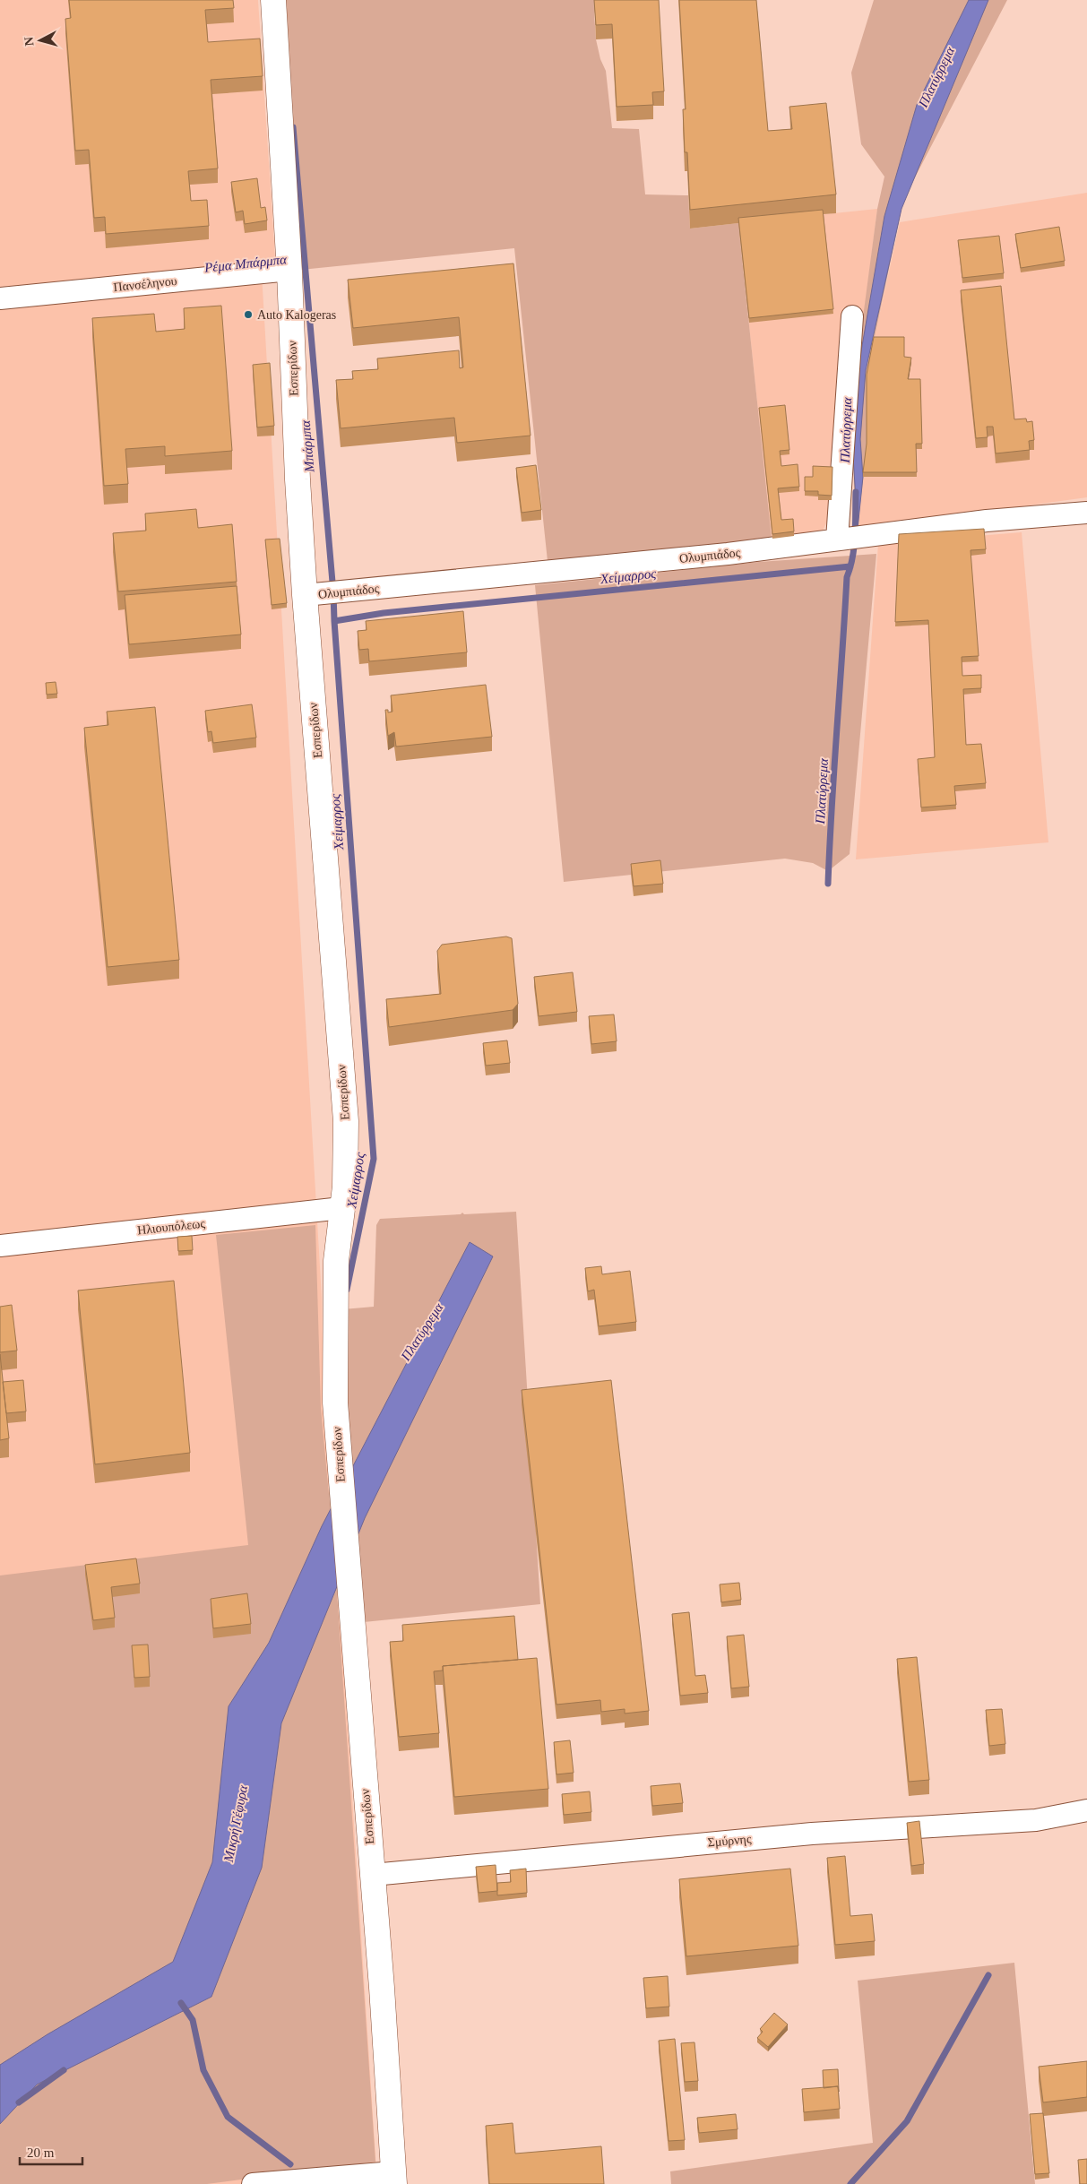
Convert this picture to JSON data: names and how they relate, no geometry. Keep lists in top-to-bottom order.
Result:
{
  "streets": {
    "street": [
      "Πανσέληνου",
      "Εσπερίδων",
      "Ολυμπιάδος",
      "Ηλιουπόλεως",
      "Σμύρνης"
    ]
  },
  "crossings": [
    ["Πανσέληνου", "Εσπερίδων"],
    ["Εσπερίδων", "Ολυμπιάδος"],
    ["Εσπερίδων", "Ηλιουπόλεως"],
    ["Εσπερίδων", "Σμύρνης"]
  ],
  "water": [
    "Πλατύρρεμα",
    "Ρέμα Μπάρμπα",
    "Μπάρμπα",
    "Χείμαρρος",
    "Μικρή Γέφυρα"
  ],
  "places": ["Auto Kalogeras"],
  "scale_bar": "20 m",
  "north": "left"
}
